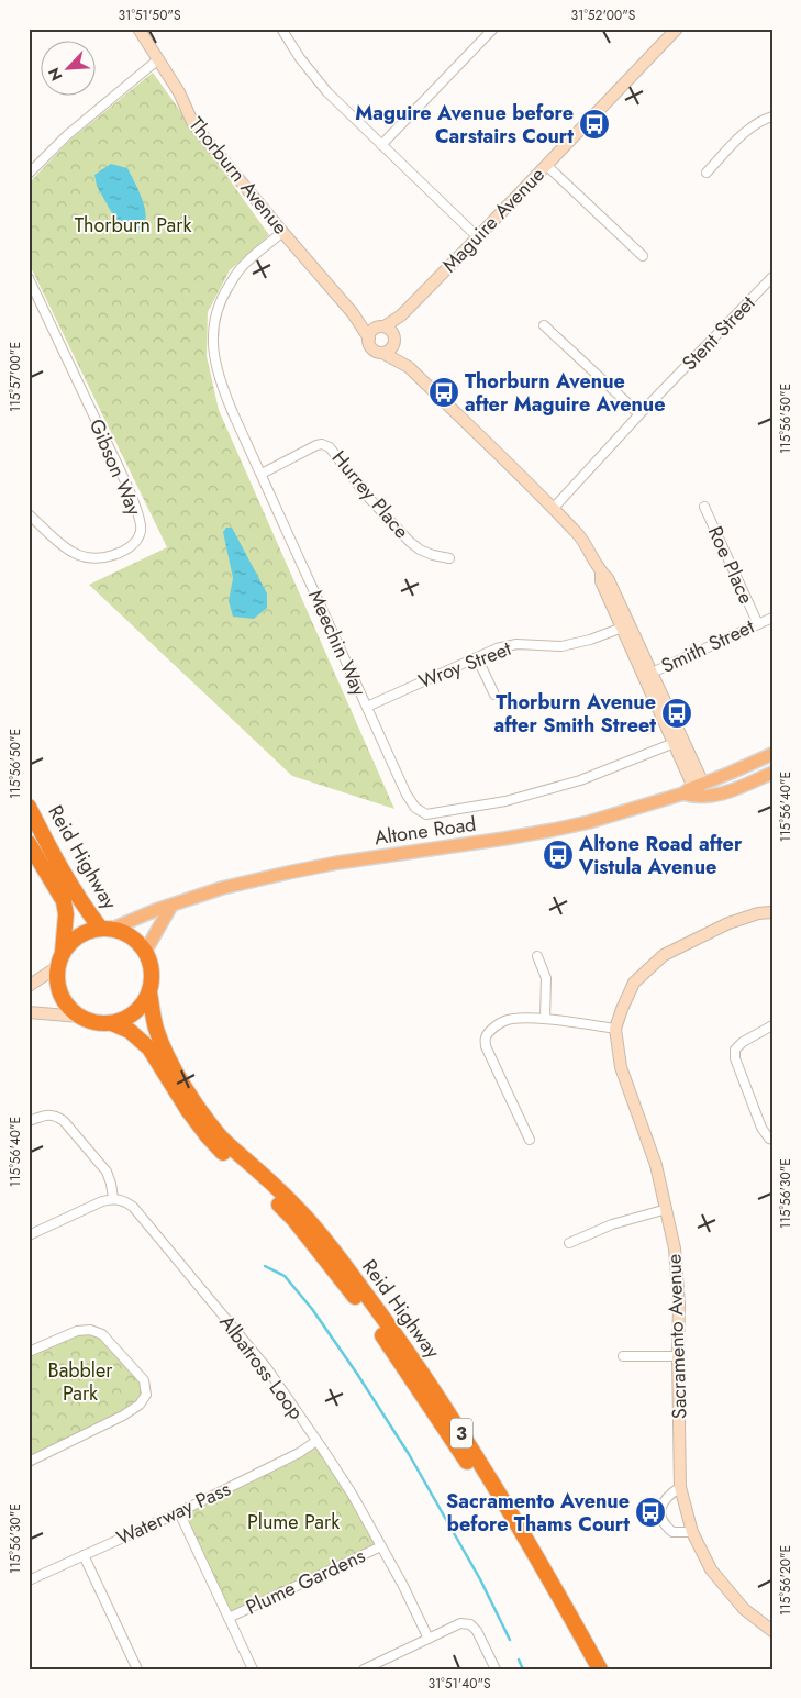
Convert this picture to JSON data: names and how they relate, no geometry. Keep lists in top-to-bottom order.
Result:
{
  "streets": {
    "highway": ["Reid Highway", "3"],
    "main road": ["Altone Road"],
    "street": [
      "Thorburn Avenue",
      "Maguire Avenue",
      "Stent Street",
      "Gibson Way",
      "Hurrey Place",
      "Roe Place",
      "Meechin Way",
      "Smith Street",
      "Wroy Street",
      "Sacramento Avenue",
      "Albatross Loop",
      "Waterway Pass",
      "Plume Gardens"
    ]
  },
  "crossings": [
    ["Thorburn Avenue", "Maguire Avenue"],
    ["Thorburn Avenue", "Meechin Way"],
    ["Hurrey Place", "Meechin Way"],
    ["Roe Place", "Smith Street"],
    ["Meechin Way", "Wroy Street"],
    ["Altone Road", "Reid Highway"],
    ["Albatross Loop", "Waterway Pass"],
    ["Albatross Loop", "Plume Gardens"]
  ],
  "parks": ["Thorburn Park", "Babbler Park", "Plume Park"],
  "places": {
    "bus stop": [
      "Maguire Avenue before Carstairs Court",
      "Thorburn Avenue after Maguire Avenue",
      "Thorburn Avenue after Smith Street",
      "Altone Road after Vistula Avenue",
      "Sacramento Avenue before Thams Court"
    ]
  },
  "north": "bottom left",
  "coordinates": [
    "31°51'50\"S",
    "31°52'00\"S",
    "115°57'00\"E",
    "115°56'50\"E",
    "115°56'40\"E",
    "115°56'30\"E",
    "115°56'20\"E",
    "31°51'40\"S"
  ]
}
